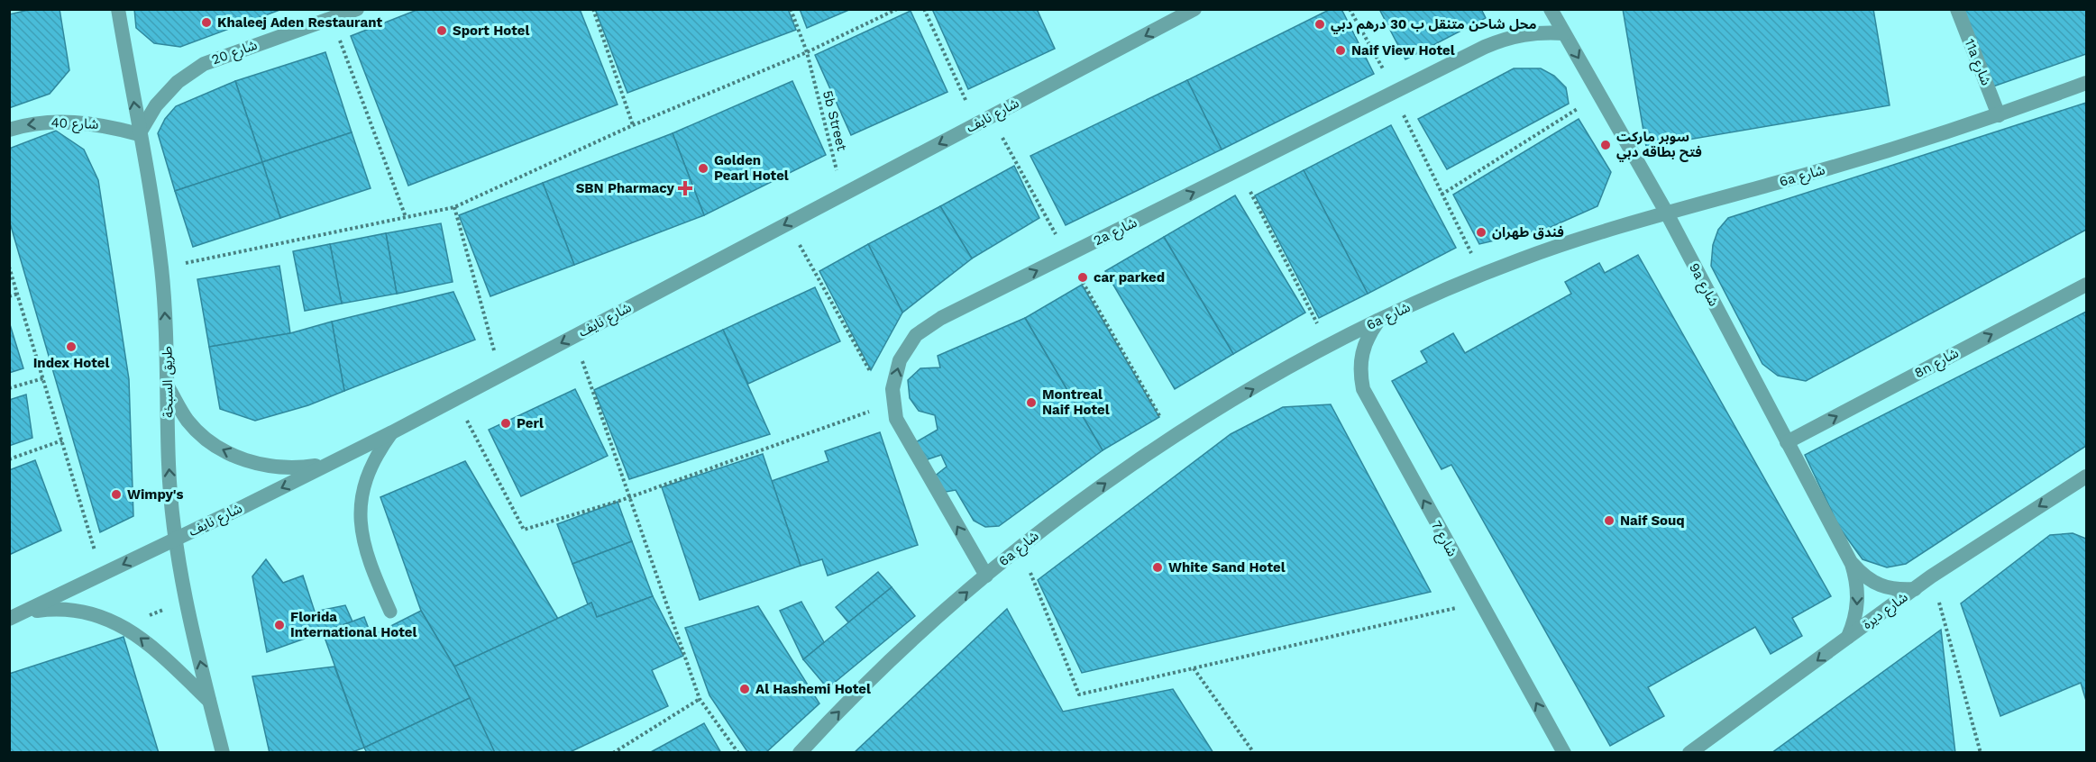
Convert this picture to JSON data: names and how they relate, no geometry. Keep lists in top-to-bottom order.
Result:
{
  "streets": {
    "street": [
      "شارع 20",
      "11a شارع",
      "شارع نايف",
      "شارع 40",
      "6a شارع",
      "2a شارع",
      "9a شارع",
      "8n شارع",
      "طريق السبخة",
      "شارع 7",
      "شارع ديرة"
    ],
    "path": ["5b Street"]
  },
  "crossings": [
    ["شارع 20", "شارع 40"],
    ["شارع 20", "طريق السبخة"],
    ["11a شارع", "6a شارع"],
    ["شارع نايف", "5b Street"],
    ["شارع نايف", "طريق السبخة"],
    ["شارع 40", "طريق السبخة"],
    ["6a شارع", "2a شارع"],
    ["6a شارع", "9a شارع"],
    ["6a شارع", "شارع 7"],
    ["2a شارع", "9a شارع"],
    ["9a شارع", "8n شارع"],
    ["9a شارع", "شارع ديرة"]
  ],
  "one_way": [
    "شارع نايف",
    "شارع 40",
    "6a شارع",
    "8n شارع",
    "طريق السبخة",
    "شارع 7",
    "شارع ديرة"
  ],
  "places": {
    "other": [
      "Khaleej Aden Restaurant",
      "محل شاحن متنقل ب 30 درهم دبي",
      "Sport Hotel",
      "Naif View Hotel",
      "سوبر ماركت فتح بطاقه دبي",
      "Golden Pearl Hotel",
      "فندق طهران",
      "car parked",
      "Index Hotel",
      "Montreal Naif Hotel",
      "Perl",
      "Wimpy's",
      "Naif Souq",
      "White Sand Hotel",
      "Florida International Hotel",
      "Al Hashemi Hotel"
    ],
    "health": ["SBN Pharmacy"]
  }
}
